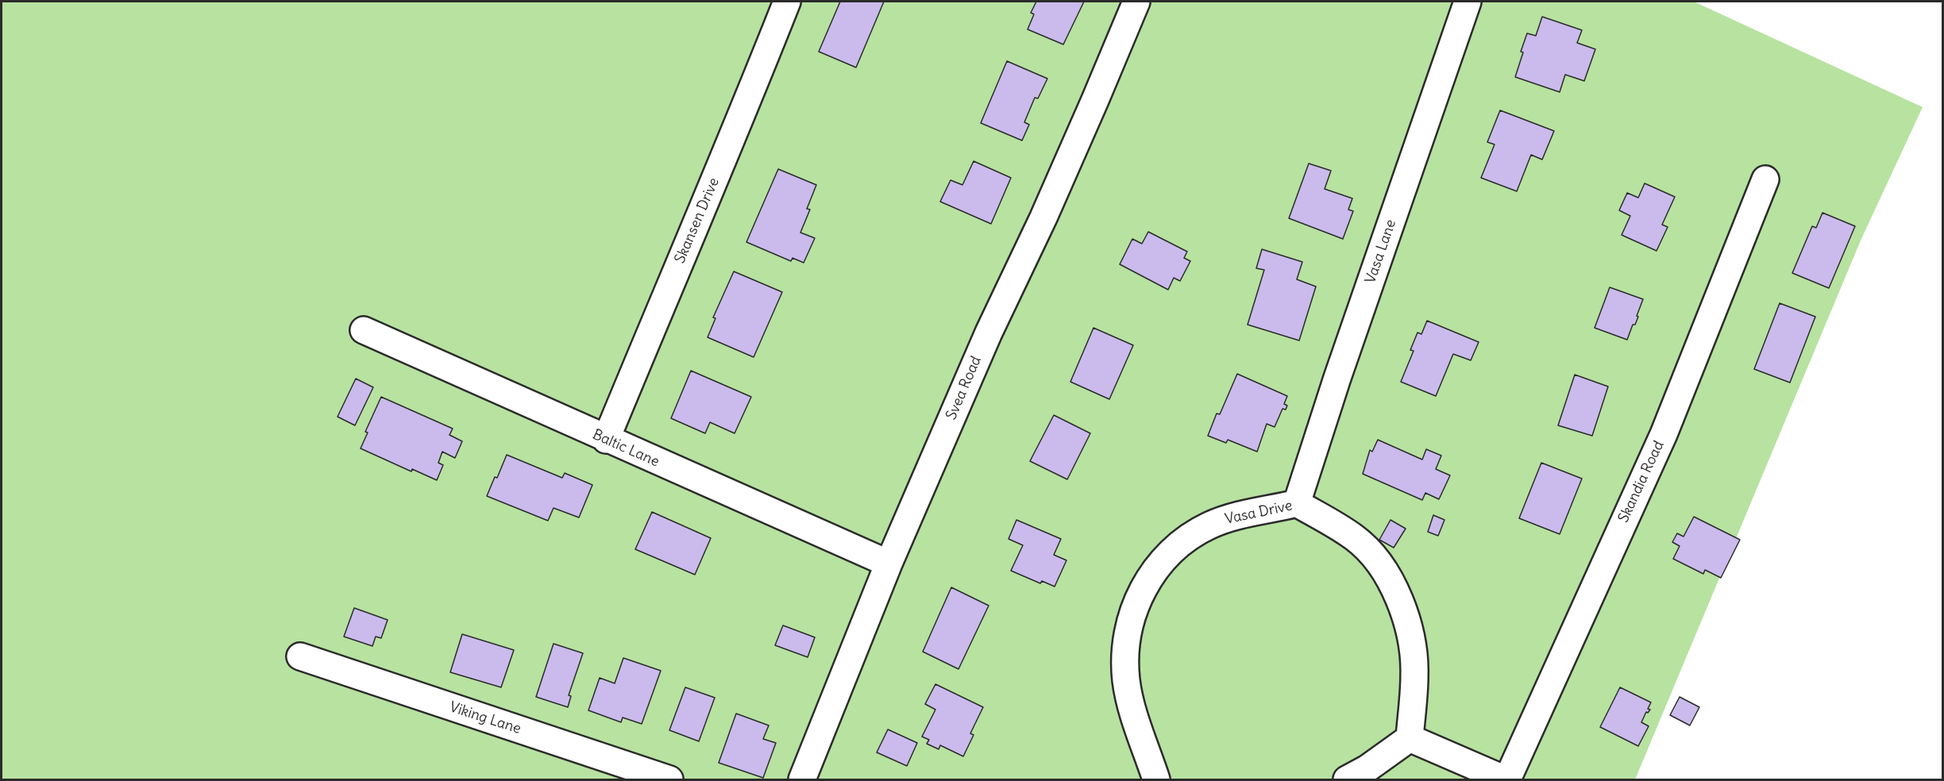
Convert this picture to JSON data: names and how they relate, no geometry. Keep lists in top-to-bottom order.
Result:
{
  "streets": {
    "street": [
      "Skansen Drive",
      "Vasa Lane",
      "Svea Road",
      "Baltic Lane",
      "Skandia Road",
      "Vasa Drive",
      "Viking Lane"
    ]
  },
  "crossings": [
    ["Skansen Drive", "Baltic Lane"],
    ["Vasa Lane", "Vasa Drive"],
    ["Svea Road", "Baltic Lane"]
  ]
}
